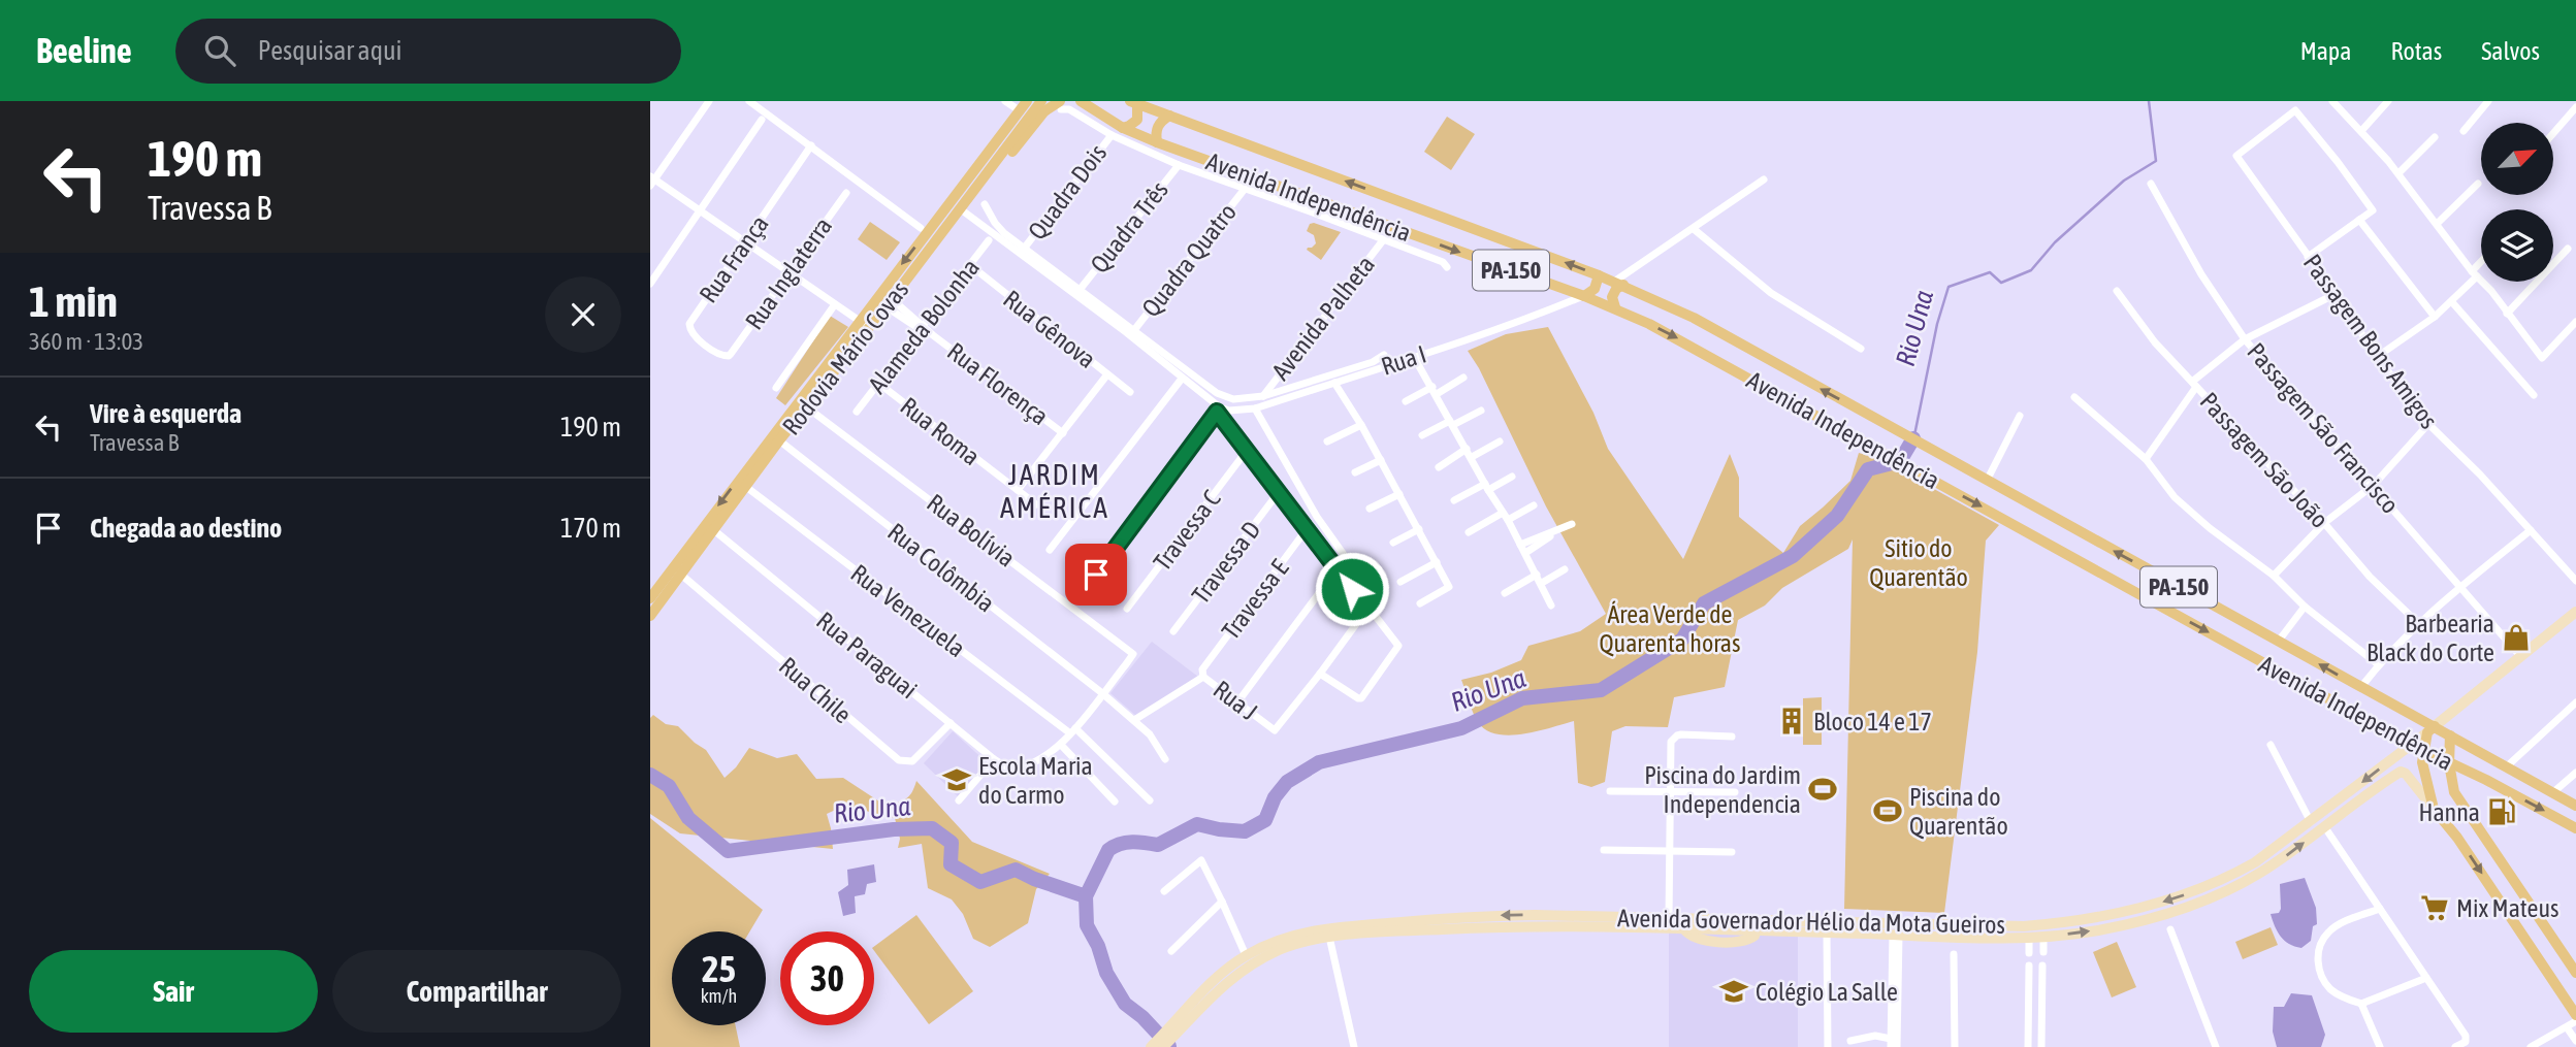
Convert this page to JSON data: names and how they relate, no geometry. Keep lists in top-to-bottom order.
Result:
{
  "streets": {
    "main road": [
      "Avenida Independência",
      "PA-150",
      "Rodovia Mário Covas",
      "Avenida Governador Hélio da Mota Gueiros"
    ],
    "street": [
      "Quadra Dois",
      "Quadra Três",
      "Rua França",
      "Quadra Quatro",
      "Rua Inglaterra",
      "Avenida Palheta",
      "Alameda Bolonha",
      "Rua Gênova",
      "Passagem Bons Amigos",
      "Rua I",
      "Rua Florença",
      "Passagem São Francisco",
      "Rua Roma",
      "Passagem São João",
      "Rua Bolívia",
      "Travessa C",
      "Travessa D",
      "Rua Colômbia",
      "Travessa E",
      "Rua Venezuela",
      "Rua Paraguai",
      "Rua Chile",
      "Rua J"
    ]
  },
  "crossings": [
    ["Quadra Dois", "Quadra Três"],
    ["Quadra Dois", "Quadra Quatro"],
    ["Quadra Dois", "Avenida Palheta"],
    ["Avenida Independência", "Rua I"],
    ["Avenida Independência", "Avenida Governador Hélio da Mota Gueiros"],
    ["Rua França", "Rua Inglaterra"],
    ["Alameda Bolonha", "Rua Gênova"],
    ["Alameda Bolonha", "Rua Florença"],
    ["Alameda Bolonha", "Rua Roma"],
    ["Rodovia Mário Covas", "Rua Florença"],
    ["Rodovia Mário Covas", "Rua Bolívia"],
    ["Rodovia Mário Covas", "Rua Colômbia"],
    ["Rodovia Mário Covas", "Rua Venezuela"],
    ["Rodovia Mário Covas", "Rua Paraguai"],
    ["Rodovia Mário Covas", "Rua Chile"],
    ["Rua Bolívia", "Rua Colômbia"],
    ["Travessa E", "Rua J"],
    ["Rua Paraguai", "Rua Chile"]
  ],
  "districts": ["JARDIM AMÉRICA"],
  "water": ["Rio Una"],
  "parks": ["Sitio do Quarentão", "Área Verde de Quarenta horas"],
  "places": {
    "shop": ["Barbearia Black do Corte"],
    "building": ["Bloco 14 e 17"],
    "school or university": ["Escola Maria do Carmo", "Colégio La Salle"],
    "sports": ["Piscina do Jardim Independencia", "Piscina do Quarentão"],
    "fuel station": ["Hanna"],
    "supermarket": ["Mix Mateus"]
  },
  "north": "top right",
  "page": {
    "header": "Beeline",
    "search": "Pesquisar aqui",
    "nav": ["Mapa", "Rotas", "Salvos"],
    "turn": ["190 m", "Travessa B"],
    "heading": ["1 min", "360 m · 13:03"],
    "list": [
      {
        "name": "Vire à esquerda",
        "note": "Travessa B",
        "value": "190 m"
      },
      {
        "name": "Chegada ao destino",
        "value": "170 m"
      }
    ],
    "speed": "25 km/h",
    "limit": "30",
    "buttons": ["Sair", "Compartilhar"]
  }
}
